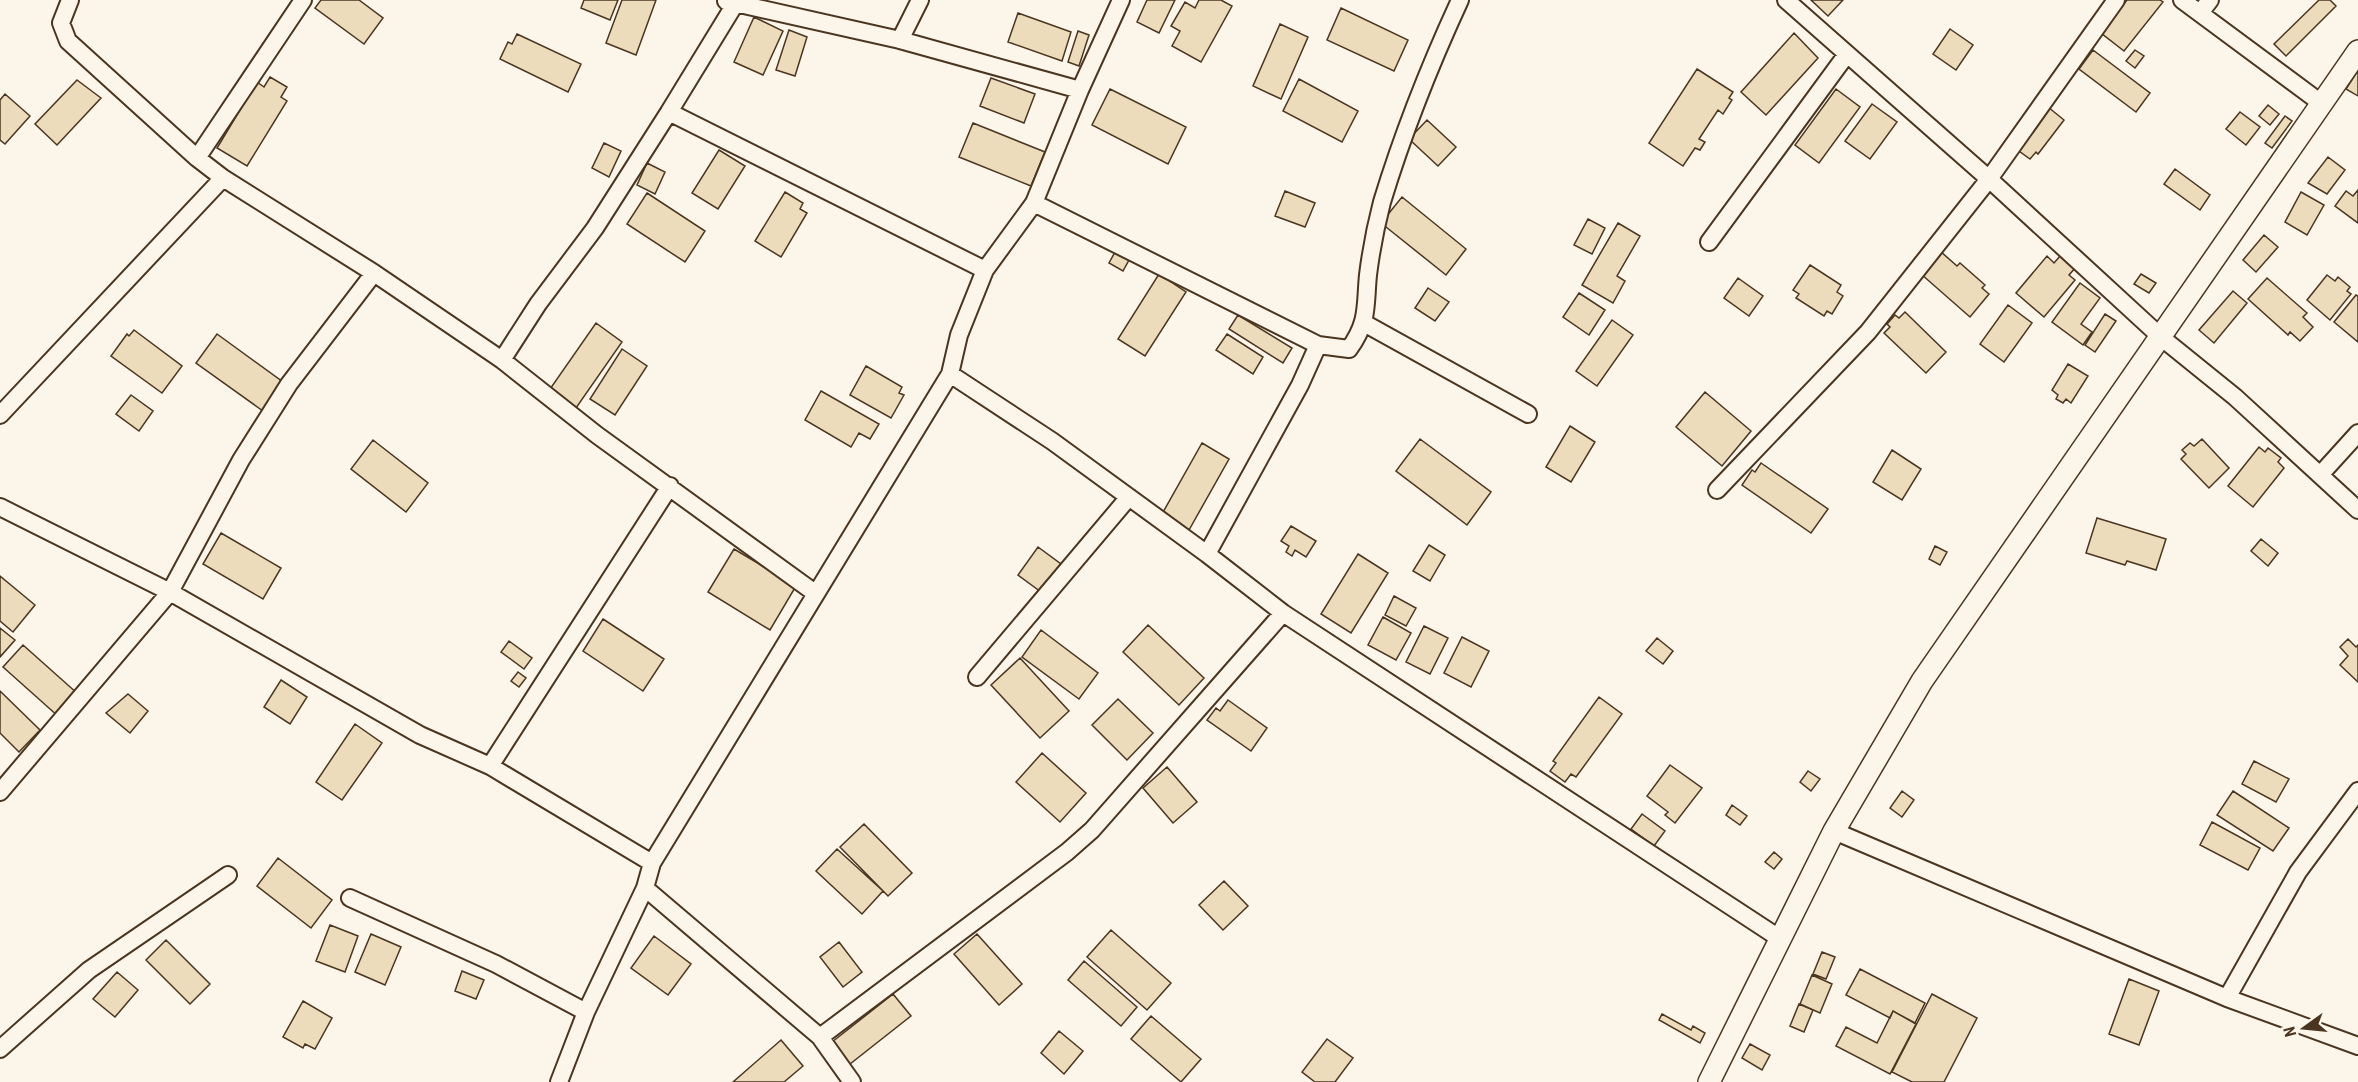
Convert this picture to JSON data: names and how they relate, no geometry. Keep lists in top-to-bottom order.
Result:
{
  "north": "left"
}
